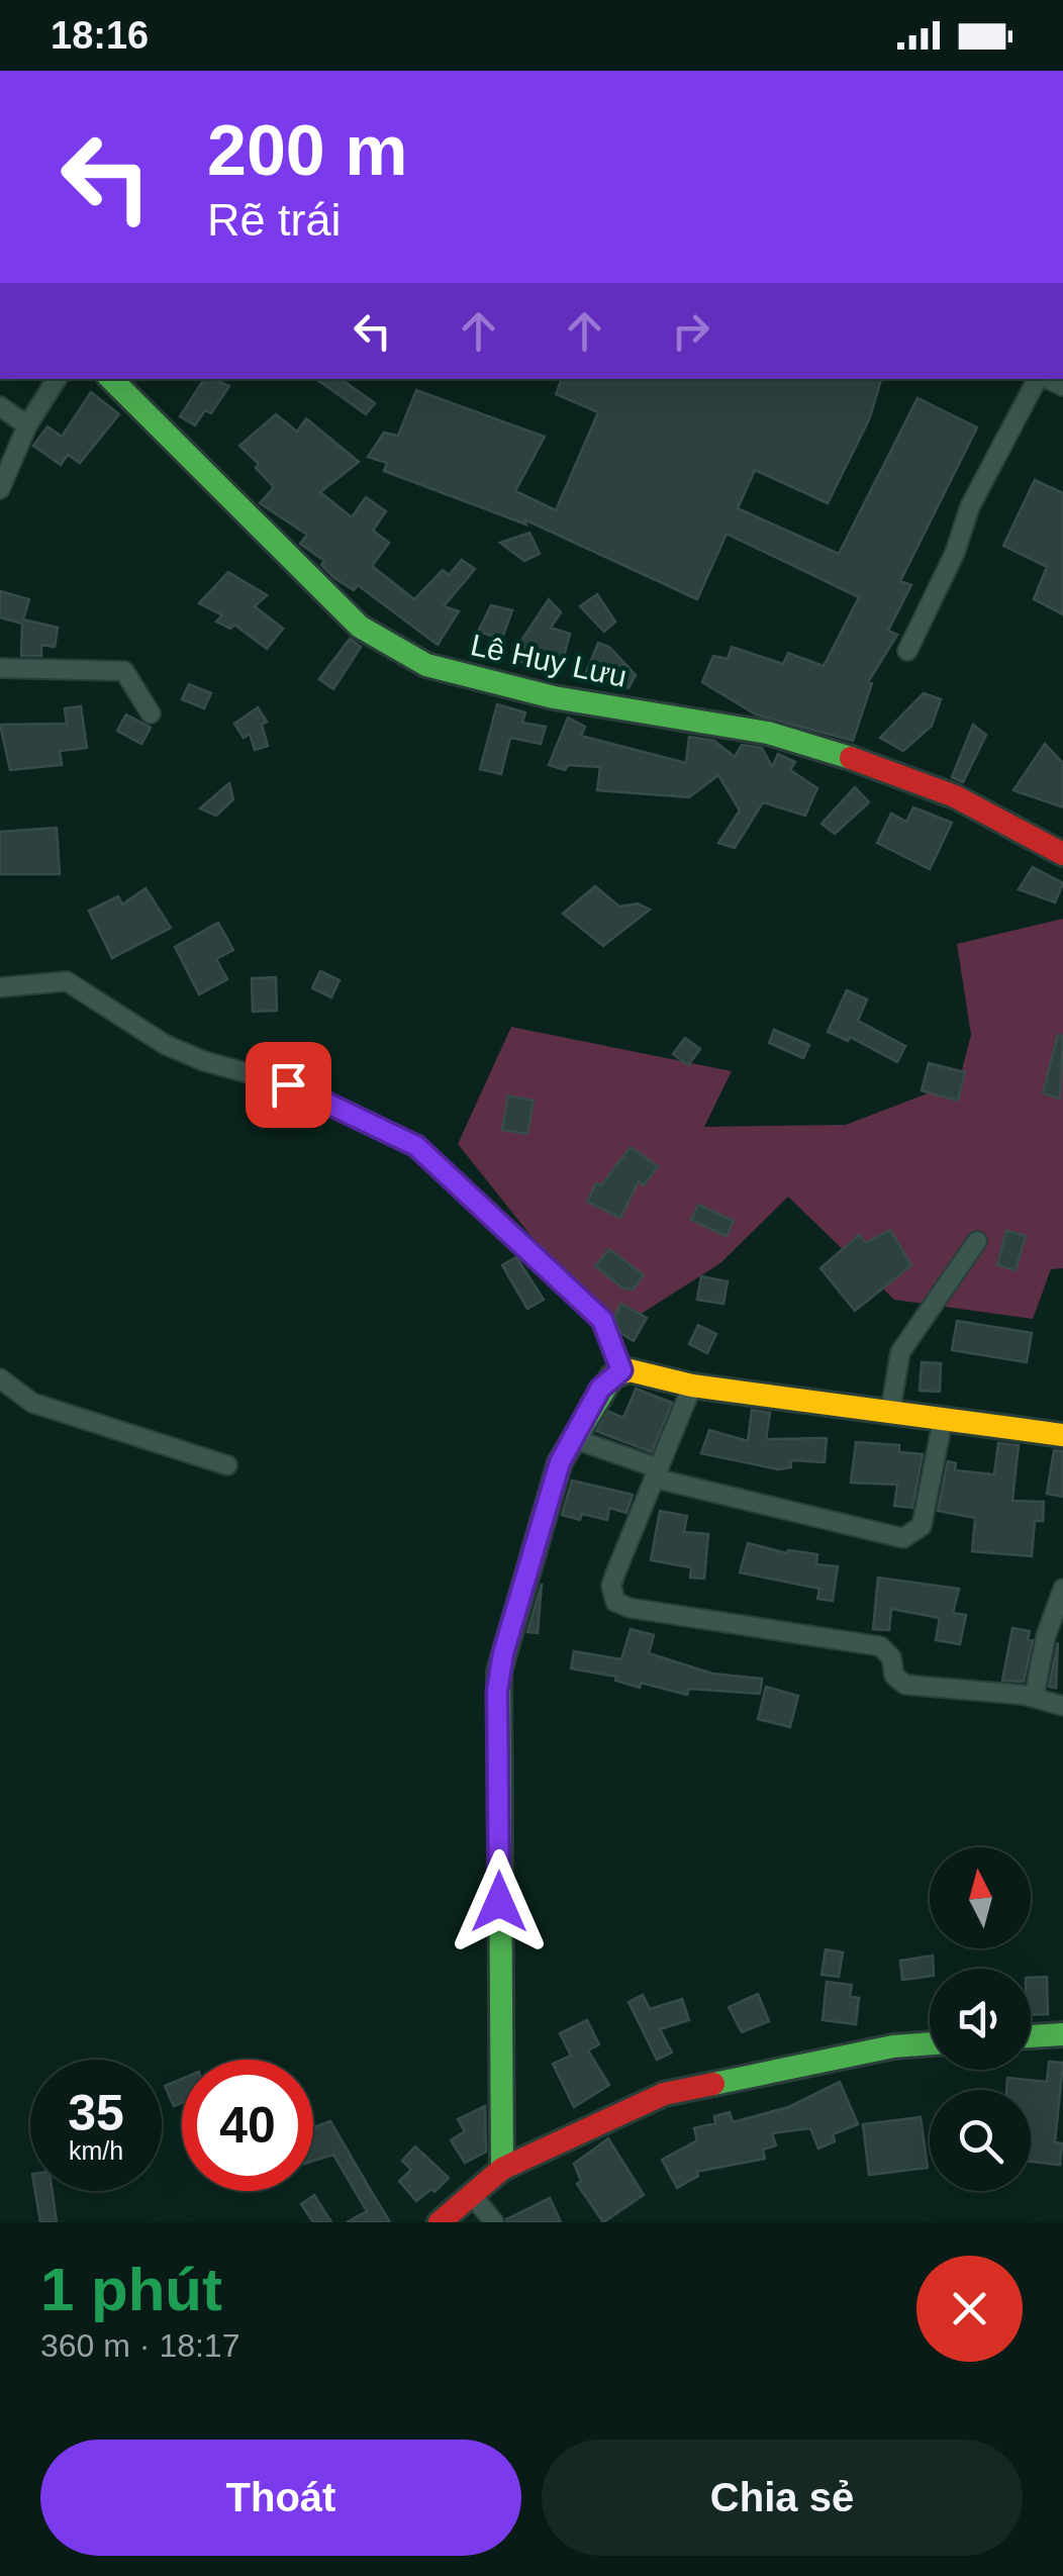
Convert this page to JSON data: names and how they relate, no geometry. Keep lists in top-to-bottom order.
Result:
{
  "streets": {
    "street": ["Lê Huy Lưu"]
  },
  "north": "top",
  "page": {
    "status": "18:16",
    "turn": ["200 m", "Rẽ trái"],
    "speed": "35 km/h",
    "limit": "40",
    "heading": ["1 phút", "360 m · 18:17"],
    "buttons": ["Thoát", "Chia sẻ"]
  }
}
